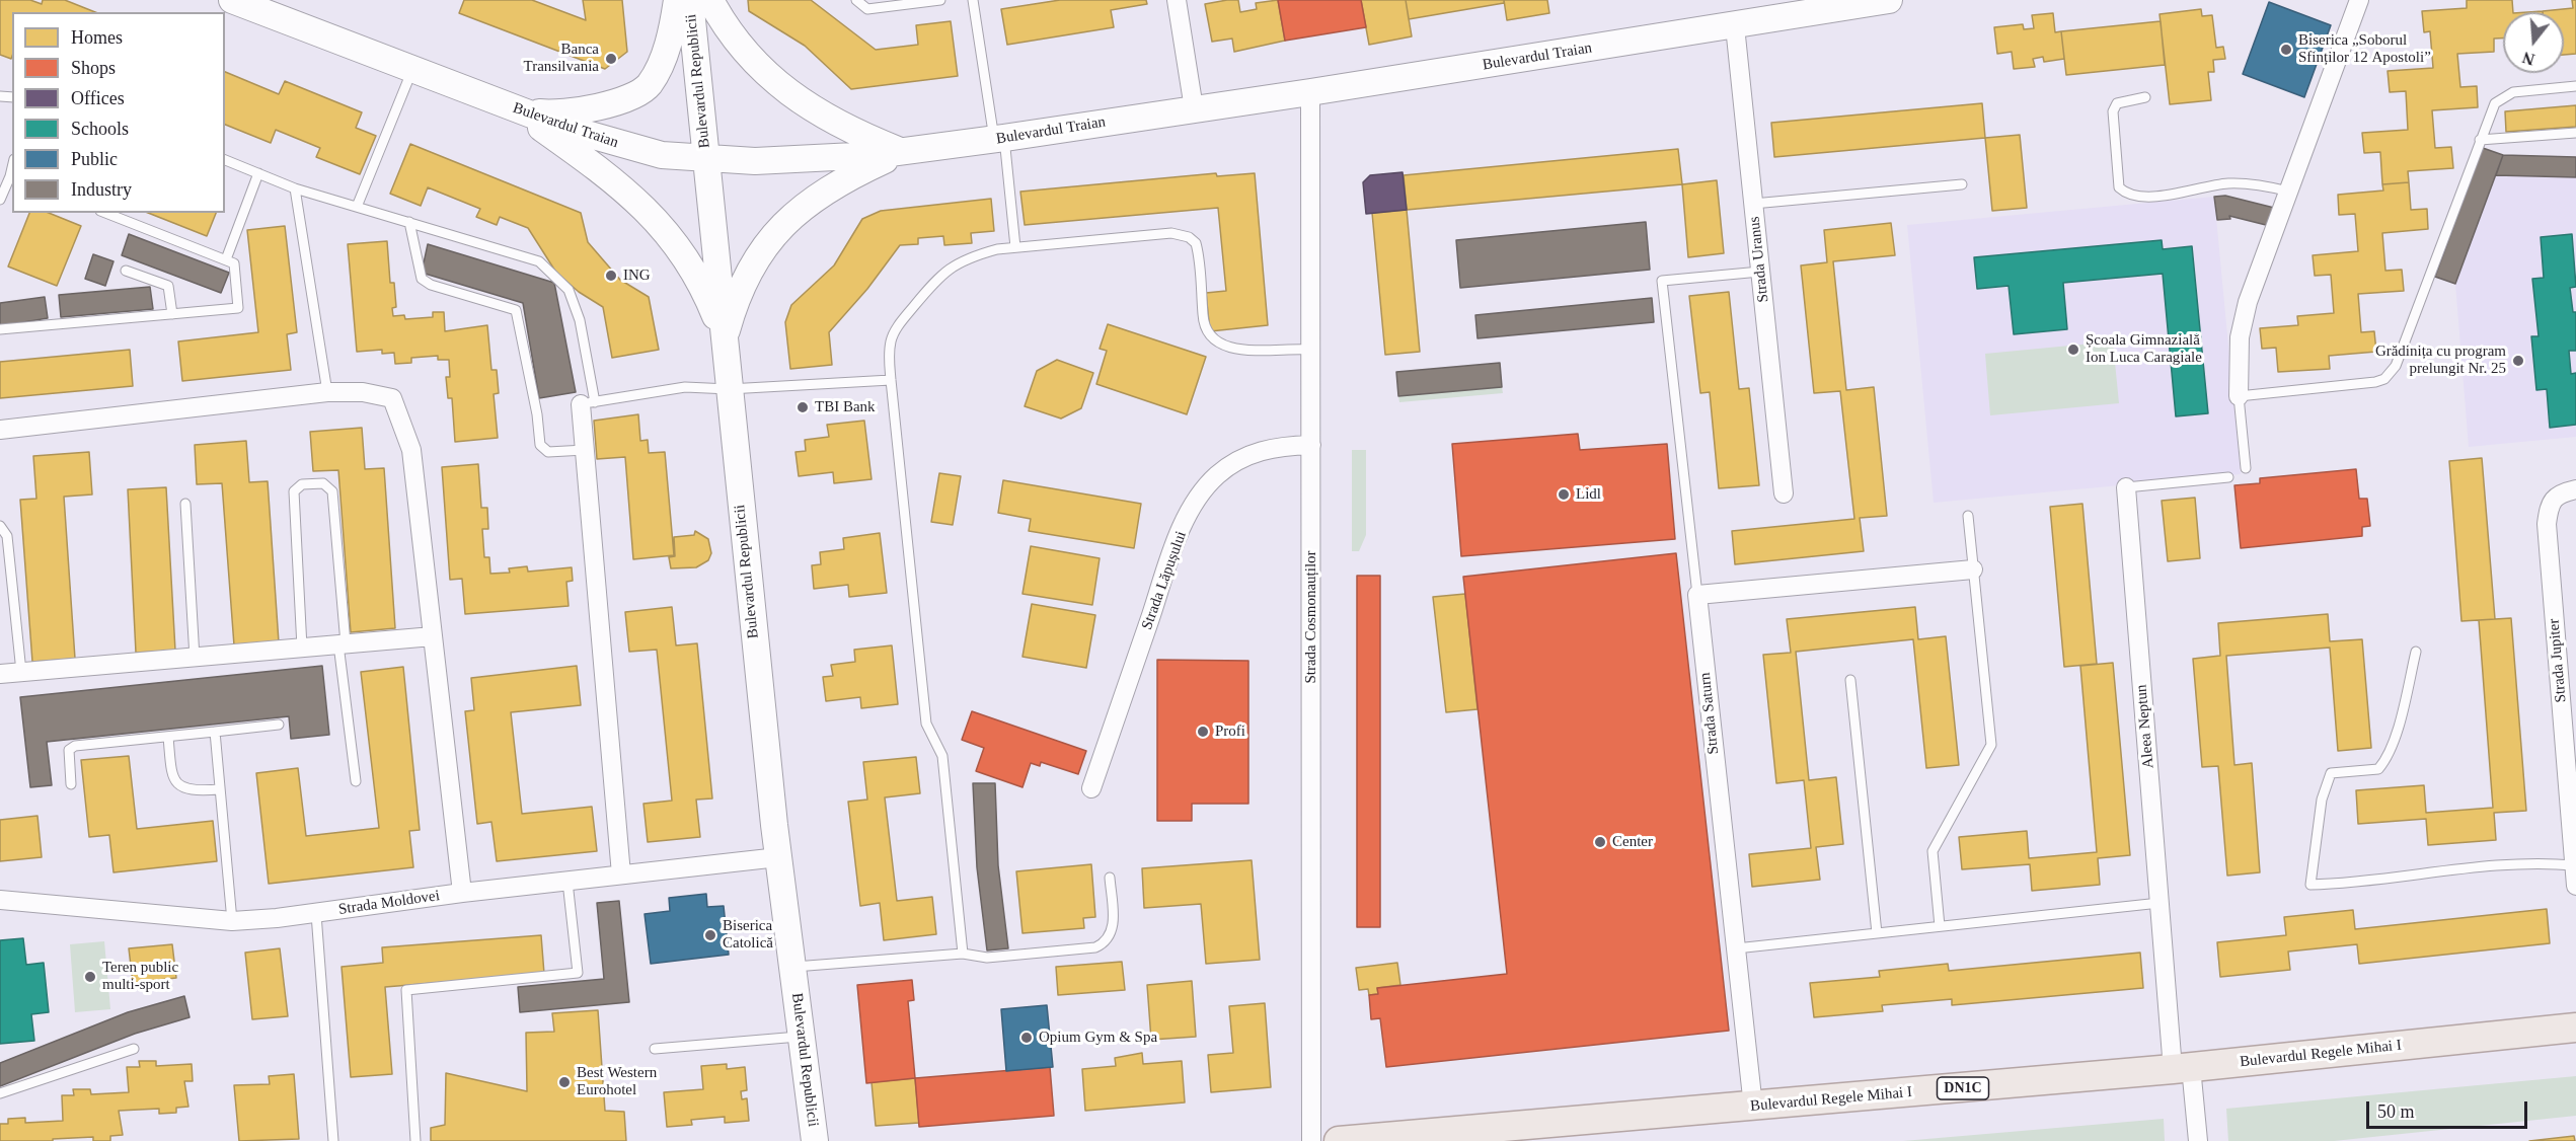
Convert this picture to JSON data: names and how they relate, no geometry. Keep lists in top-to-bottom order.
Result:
{
  "streets": {
    "main road": ["Bulevardul Regele Mihai I", "DN1C"],
    "street": [
      "Bulevardul Traian",
      "Bulevardul Republicii",
      "Strada Uranus",
      "Strada Lăpușului",
      "Strada Cosmonauților",
      "Strada Jupiter",
      "Strada Saturn",
      "Aleea Neptun",
      "Strada Moldovei"
    ]
  },
  "crossings": [
    ["Bulevardul Traian", "Bulevardul Republicii"],
    ["Bulevardul Traian", "Strada Uranus"],
    ["Bulevardul Traian", "Strada Cosmonauților"],
    ["Bulevardul Republicii", "Strada Moldovei"],
    ["Strada Lăpușului", "Strada Cosmonauților"],
    ["Strada Saturn", "Bulevardul Regele Mihai I"],
    ["Aleea Neptun", "Bulevardul Regele Mihai I"]
  ],
  "places": [
    "Biserica „Soborul Sfinților 12 Apostoli”",
    "Banca Transilvania",
    "ING",
    "Școala Gimnazială Ion Luca Caragiale",
    "Grădinița cu program prelungit Nr. 25",
    "TBI Bank",
    "Lidl",
    "Profi",
    "Center",
    "Biserica Catolică",
    "Teren public multi-sport",
    "Opium Gym & Spa",
    "Best Western Eurohotel"
  ],
  "legend": [
    "Homes",
    "Shops",
    "Offices",
    "Schools",
    "Public",
    "Industry"
  ],
  "scale_bar": "50 m",
  "north": "bottom"
}
